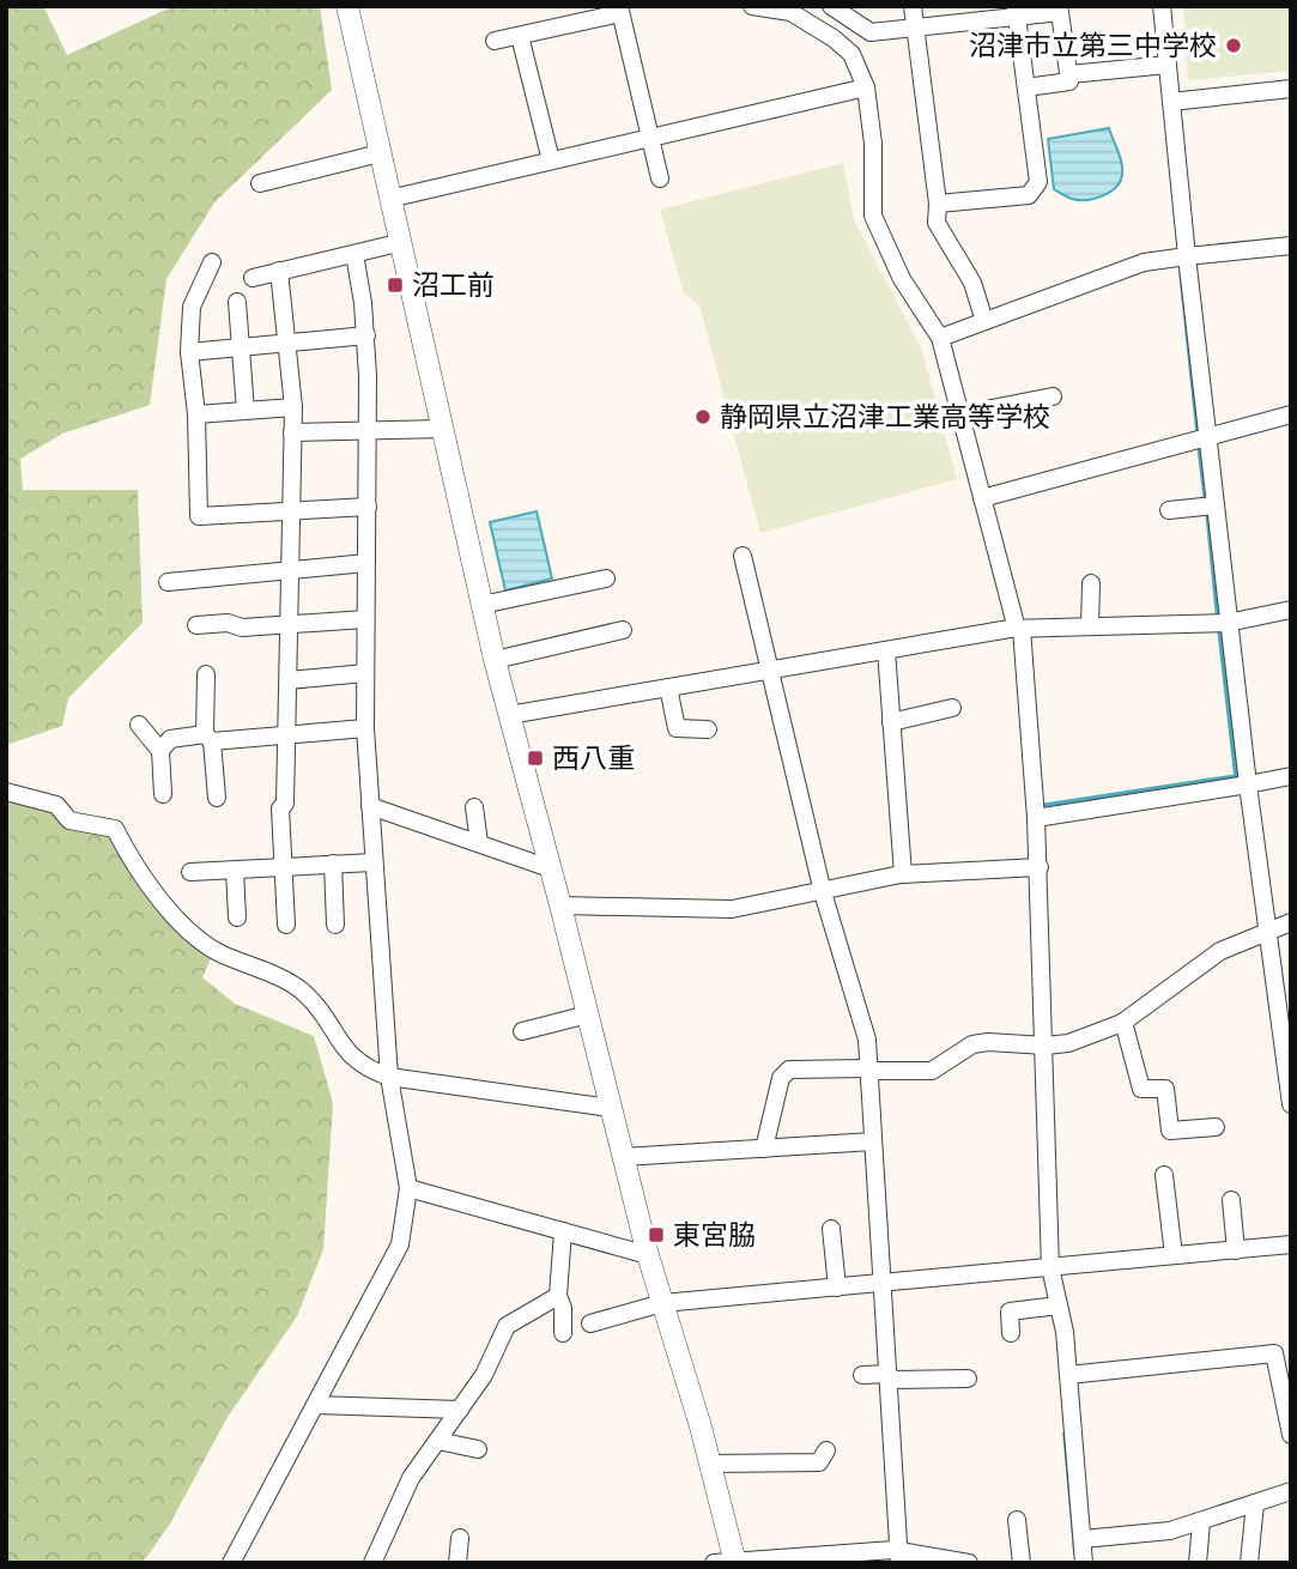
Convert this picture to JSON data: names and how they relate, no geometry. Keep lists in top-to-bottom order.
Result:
{
  "places": {
    "other": ["沼津市立第三中学校", "静岡県立沼津工業高等学校"],
    "transit": ["沼工前", "西八重", "東宮脇"]
  }
}
